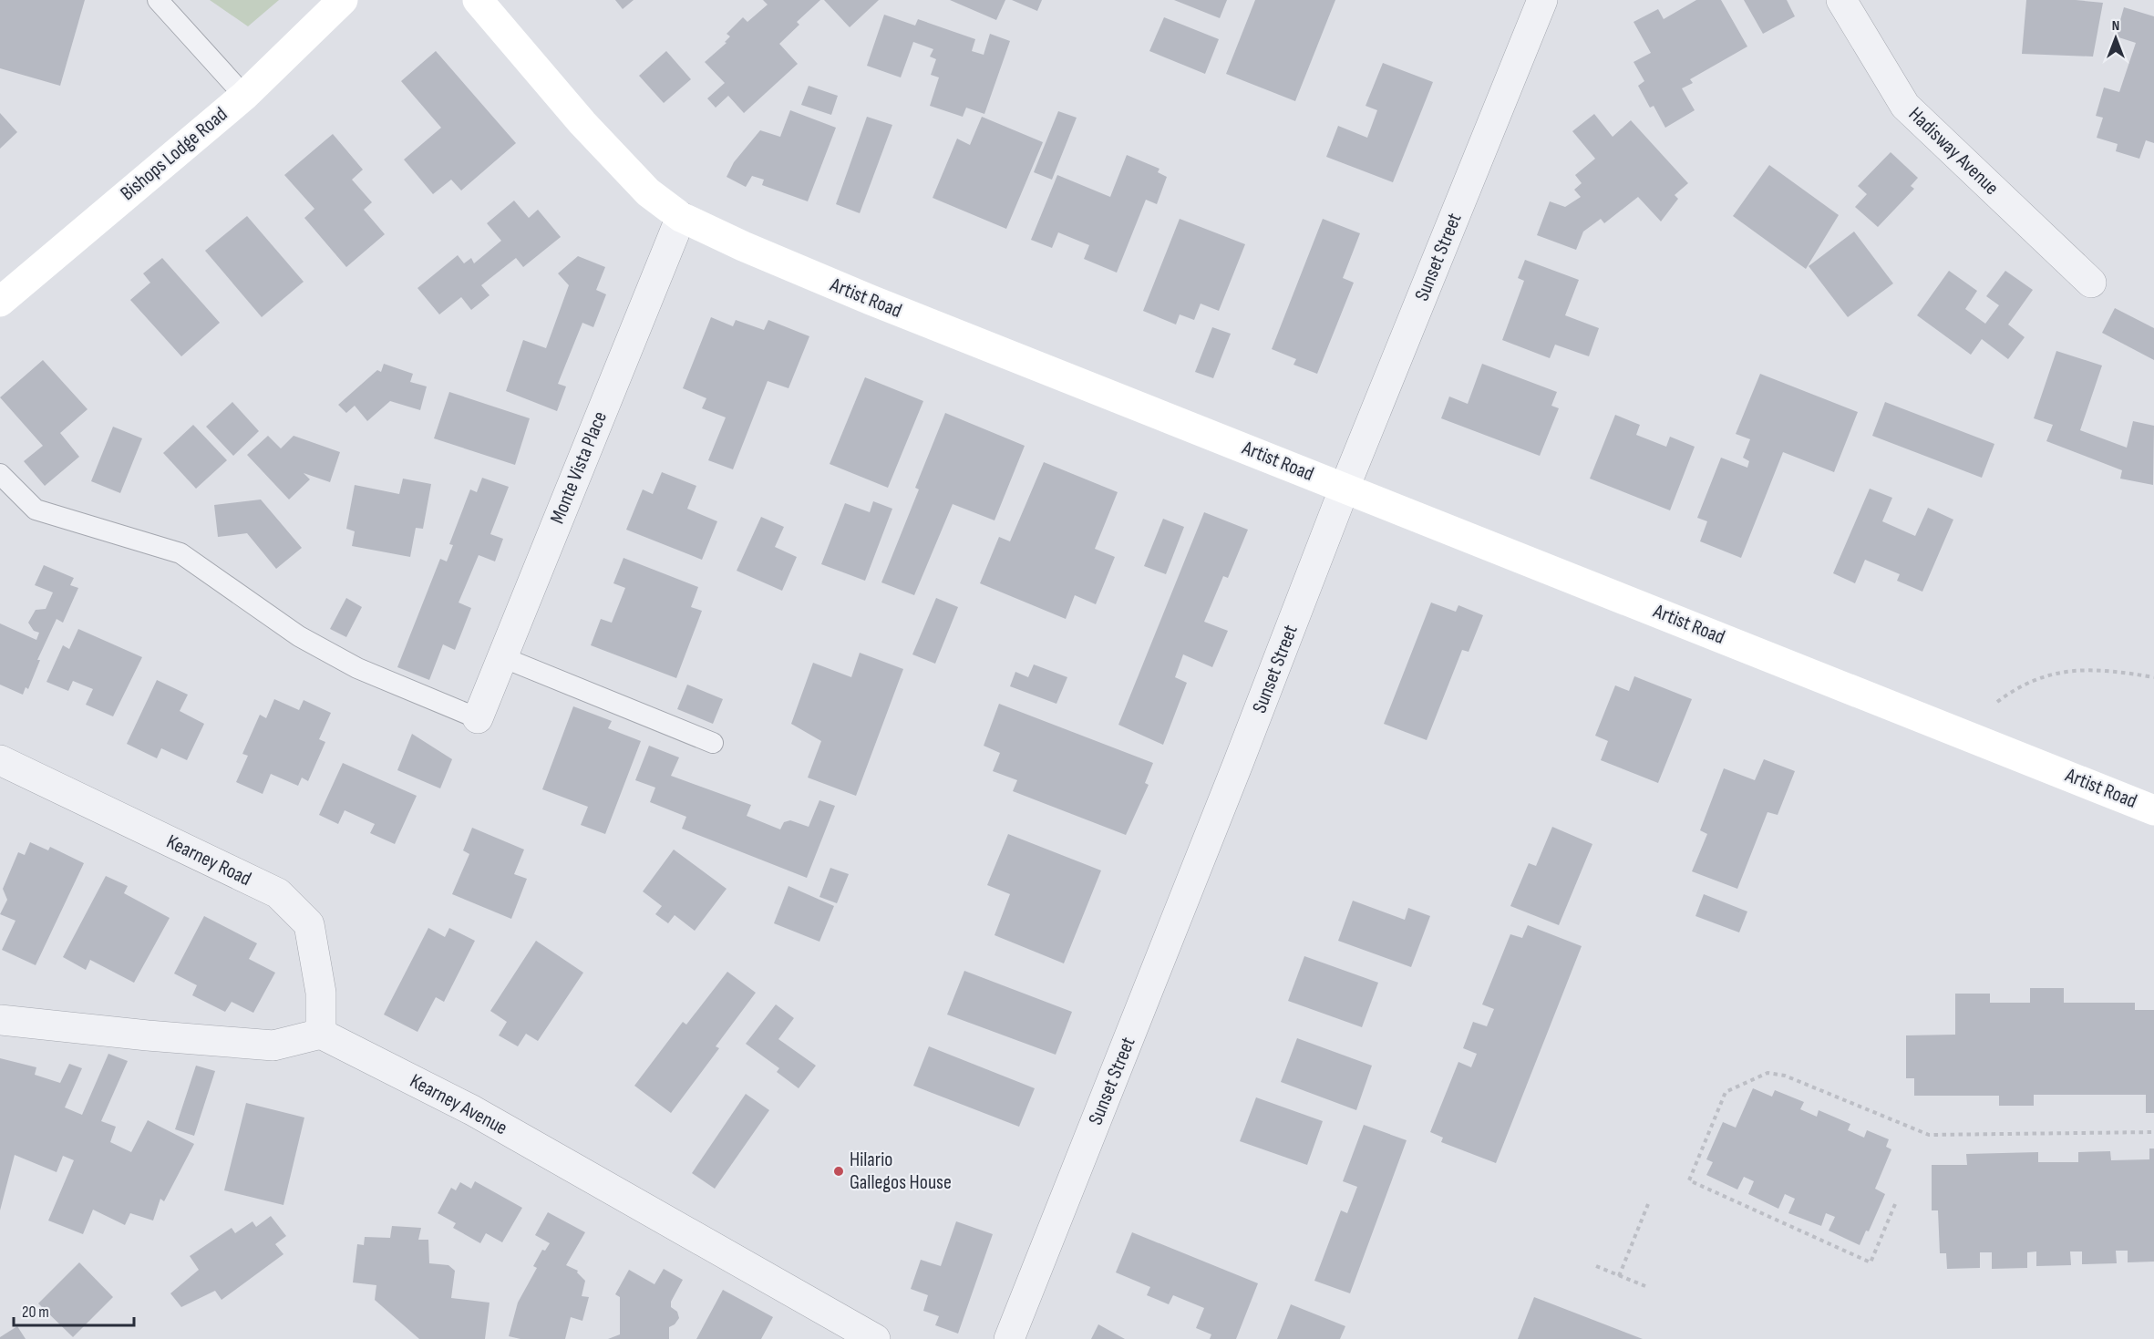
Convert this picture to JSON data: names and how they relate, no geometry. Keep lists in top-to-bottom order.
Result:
{
  "streets": {
    "main road": ["Bishops Lodge Road", "Artist Road"],
    "street": [
      "Hadisway Avenue",
      "Sunset Street",
      "Monte Vista Place",
      "Kearney Road",
      "Kearney Avenue"
    ]
  },
  "crossings": [
    ["Sunset Street", "Artist Road"],
    ["Artist Road", "Monte Vista Place"],
    ["Kearney Road", "Kearney Avenue"]
  ],
  "places": ["Hilario Gallegos House"],
  "scale_bar": "20 m",
  "north": "top"
}
